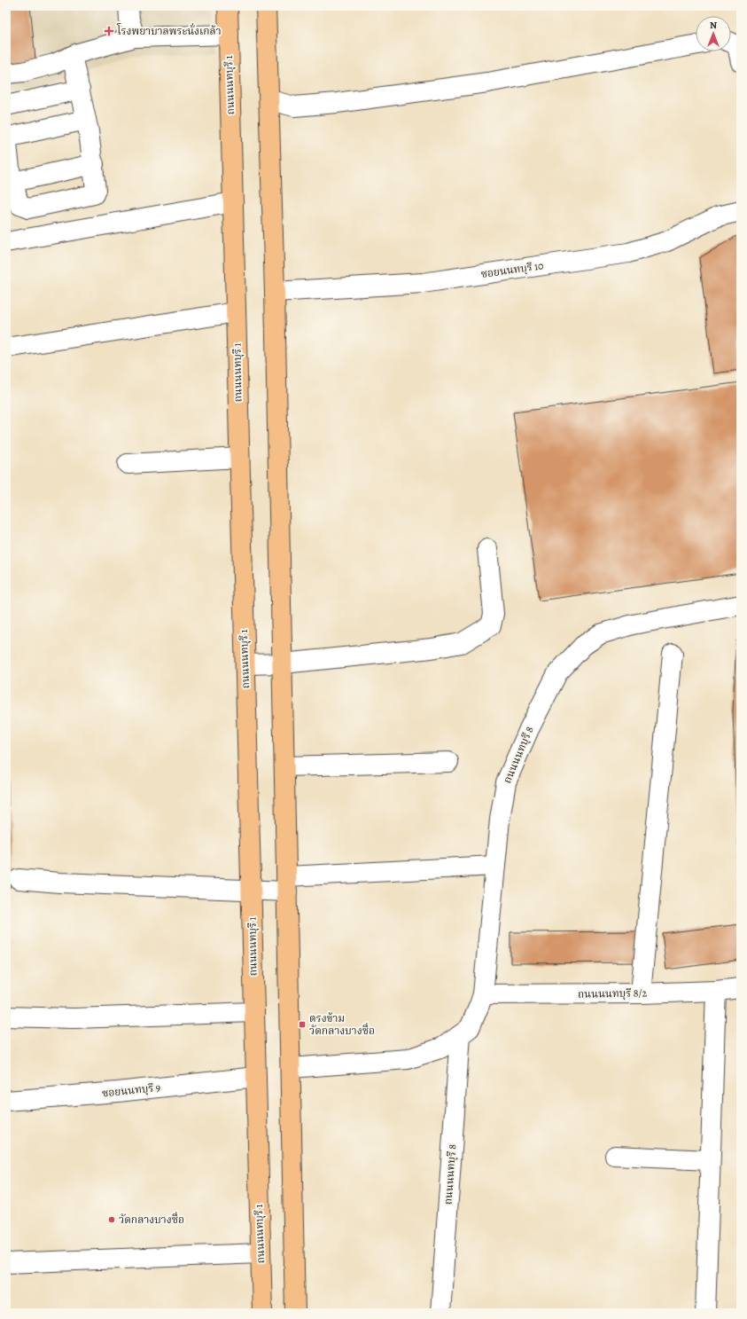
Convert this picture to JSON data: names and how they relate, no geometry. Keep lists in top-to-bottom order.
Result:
{
  "streets": {
    "main road": ["ถนนนนทบุรี 1"],
    "street": [
      "ซอยนนทบุรี 10",
      "ถนนนนทบุรี 8",
      "ถนนนนทบุรี 8/2",
      "ซอยนนทบุรี 9"
    ]
  },
  "crossings": [
    ["ถนนนนทบุรี 1", "ซอยนนทบุรี 9"],
    ["ถนนนนทบุรี 8", "ถนนนนทบุรี 8/2"]
  ],
  "places": {
    "health": ["โรงพยาบาลพระนั่งเกล้า"],
    "transit": ["ตรงข้าม วัดกลางบางซื่อ"],
    "other": ["วัดกลางบางซื่อ"]
  },
  "north": "top"
}
